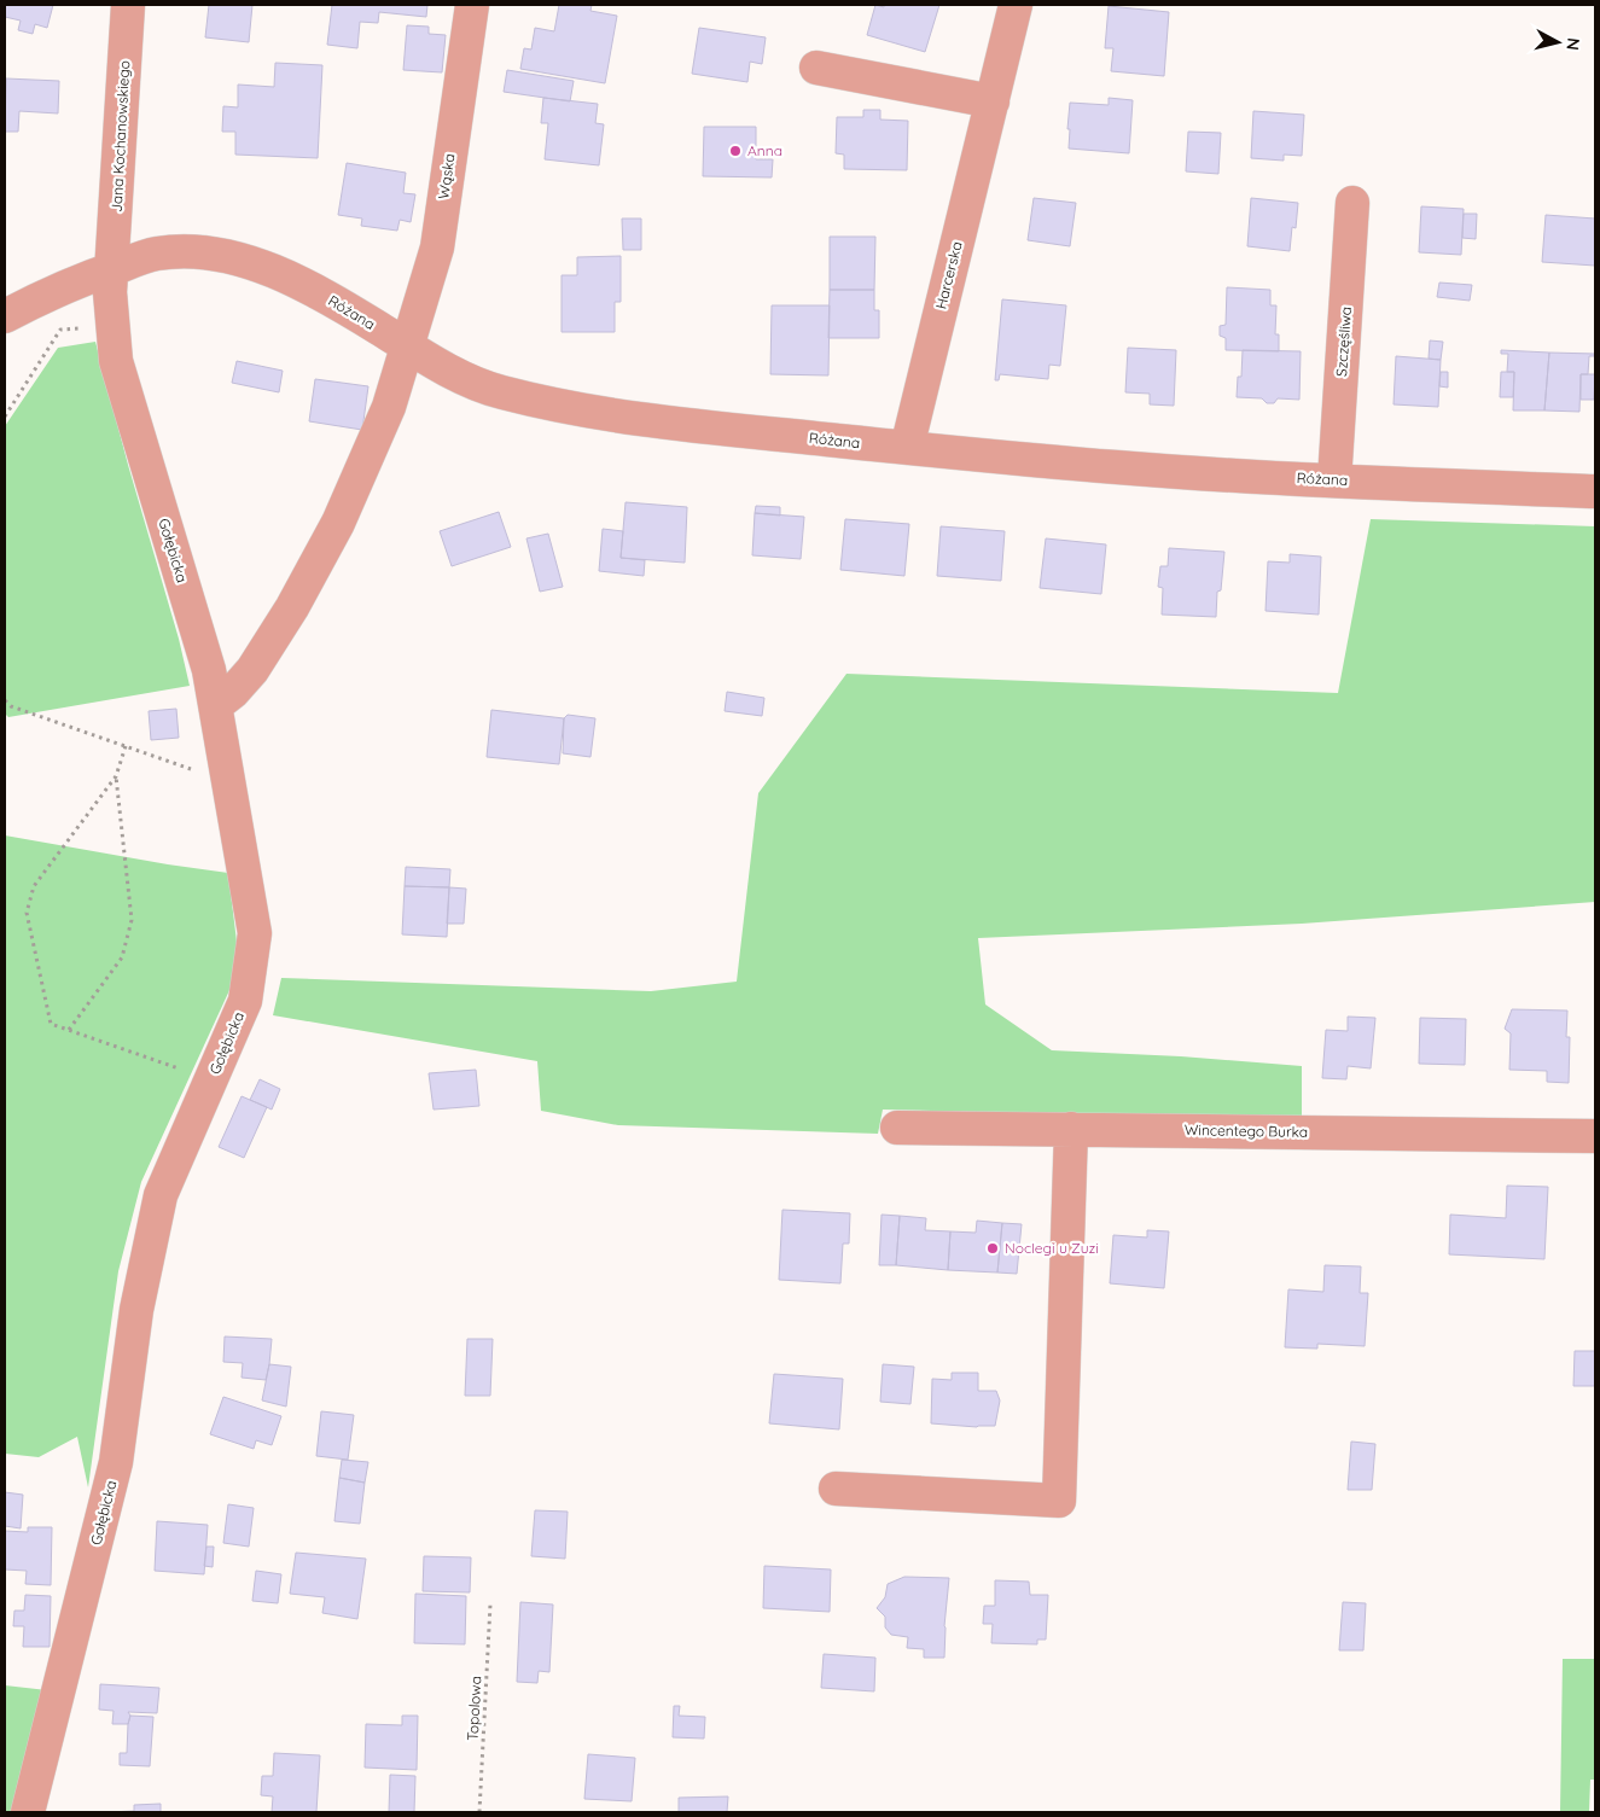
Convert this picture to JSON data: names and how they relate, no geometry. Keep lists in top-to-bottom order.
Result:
{
  "streets": {
    "street": [
      "Jana Kochanowskiego",
      "Wąska",
      "Harcerska",
      "Różana",
      "Szczęśliwa",
      "Gołębicka",
      "Wincentego Burka"
    ],
    "path": ["Topolowa"]
  },
  "crossings": [
    ["Jana Kochanowskiego", "Różana"],
    ["Jana Kochanowskiego", "Gołębicka"],
    ["Wąska", "Różana"],
    ["Wąska", "Gołębicka"],
    ["Harcerska", "Różana"],
    ["Różana", "Szczęśliwa"],
    ["Różana", "Gołębicka"]
  ],
  "places": ["Anna", "Noclegi u Zuzi"],
  "north": "right"
}
